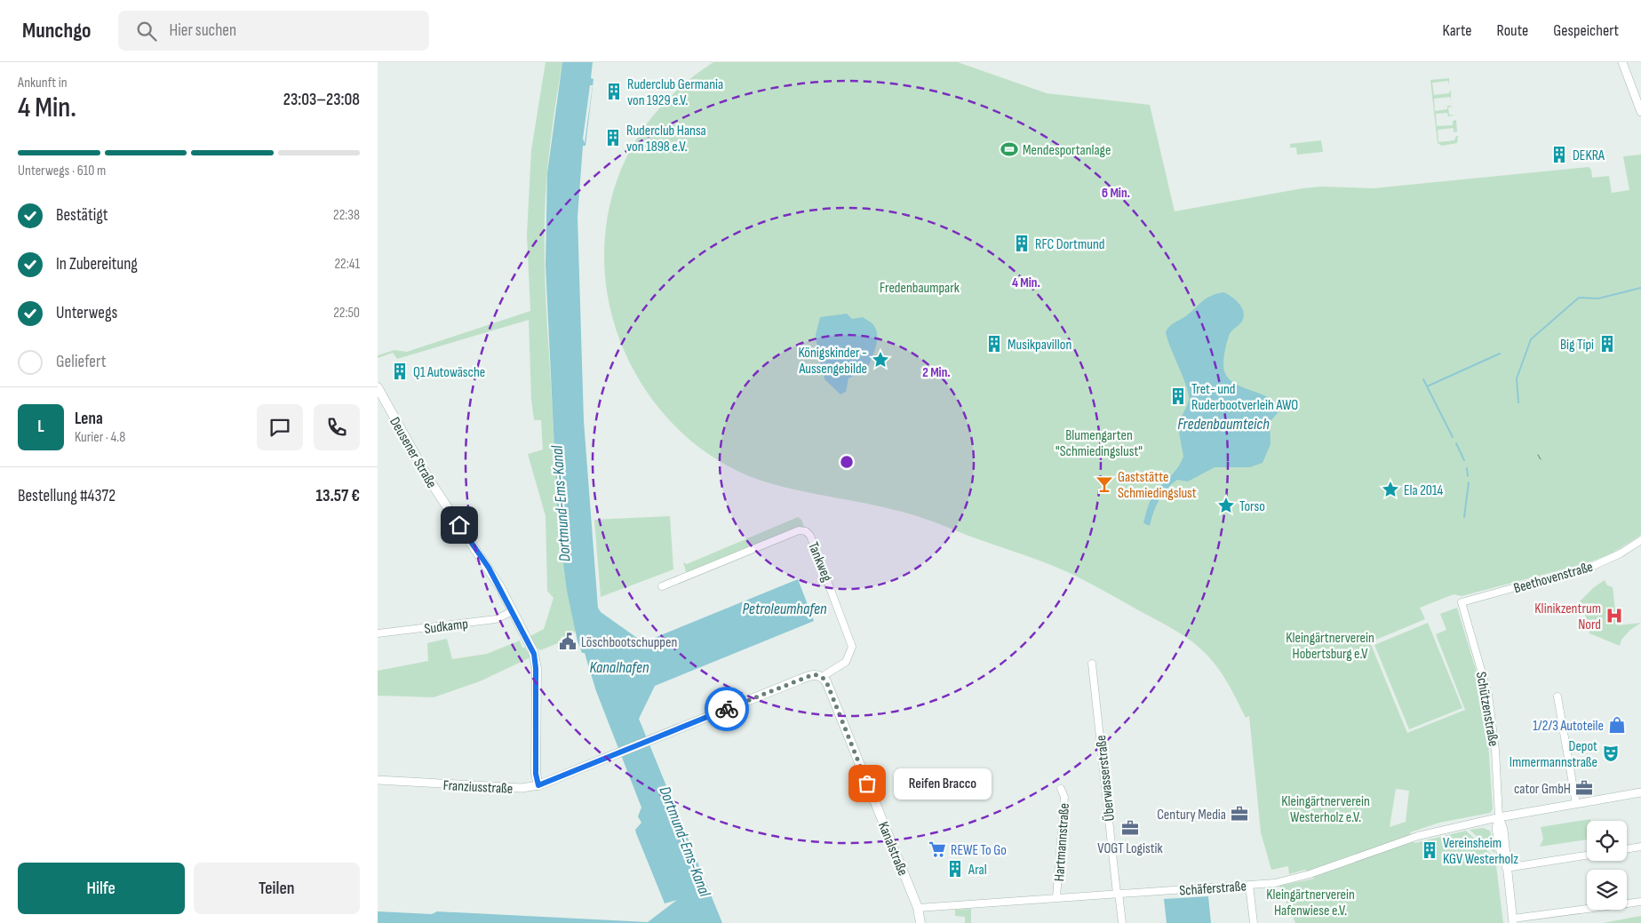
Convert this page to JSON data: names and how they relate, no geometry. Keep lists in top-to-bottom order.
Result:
{
  "streets": {
    "main road": ["Deusener Straße", "Franziusstraße", "Kanalstraße"],
    "street": [
      "Tankweg",
      "Beethovenstraße",
      "Sudkamp",
      "Schützenstraße",
      "Überwasserstraße",
      "Hartmannstraße",
      "Schäferstraße"
    ]
  },
  "crossings": [
    ["Deusener Straße", "Sudkamp"],
    ["Deusener Straße", "Franziusstraße"],
    ["Tankweg", "Franziusstraße"],
    ["Tankweg", "Kanalstraße"],
    ["Beethovenstraße", "Schützenstraße"],
    ["Schützenstraße", "Schäferstraße"],
    ["Überwasserstraße", "Schäferstraße"],
    ["Franziusstraße", "Kanalstraße"],
    ["Hartmannstraße", "Schäferstraße"],
    ["Kanalstraße", "Schäferstraße"]
  ],
  "water": [
    "Fredenbaumteich",
    "Dortmund-Ems-Kanal",
    "Petroleumhafen",
    "Kanalhafen"
  ],
  "parks": [
    "Fredenbaumpark",
    "Blumengarten \"Schmiedingslust\"",
    "Kleingärtnerverein Hobertsburg e.V",
    "Kleingärtnerverein Westerholz e.V.",
    "Kleingärtnerverein Hafenwiese e.V."
  ],
  "places": {
    "building": [
      "Ruderclub Germania von 1929 e.V.",
      "Ruderclub Hansa von 1898 e.V.",
      "DEKRA",
      "RFC Dortmund",
      "Musikpavillon",
      "Big Tipi",
      "Q1 Autowäsche",
      "Tret- und Ruderbootverleih AWO",
      "Vereinsheim KGV Westerholz",
      "Aral"
    ],
    "sports": ["Mendesportanlage"],
    "place": ["Königskinder - Aussengebilde", "Ela 2014", "Torso"],
    "bar": ["Gaststätte Schmiedingslust"],
    "hospital": ["Klinikzentrum Nord"],
    "public building": ["Löschbootschuppen"],
    "shop": ["1/2/3 Autoteile"],
    "theatre": ["Depot Immermannstraße"],
    "other": ["Reifen Bracco"],
    "office": ["cator GmbH", "Century Media", "VOGT Logistik"],
    "supermarket": ["REWE To Go"]
  },
  "page": {
    "header": "Munchgo",
    "search": "Hier suchen",
    "nav": ["Karte", "Route", "Gespeichert"],
    "heading": ["4 Min.", "Ankunft in", "23:03–23:08"],
    "panel": [
      "Lena",
      "Kurier · 4.8",
      "Bestellung #4372",
      "13.57 €"
    ],
    "bar": "Unterwegs · 610 m",
    "list": [
      ["Bestätigt", "22:38"],
      ["In Zubereitung", "22:41"],
      ["Unterwegs", "22:50"],
      "Geliefert"
    ],
    "round": "L",
    "bubble": "Reifen Bracco",
    "buttons": ["Hilfe", "Teilen"]
  },
  "rings": ["6 Min.", "4 Min.", "2 Min."]
}
